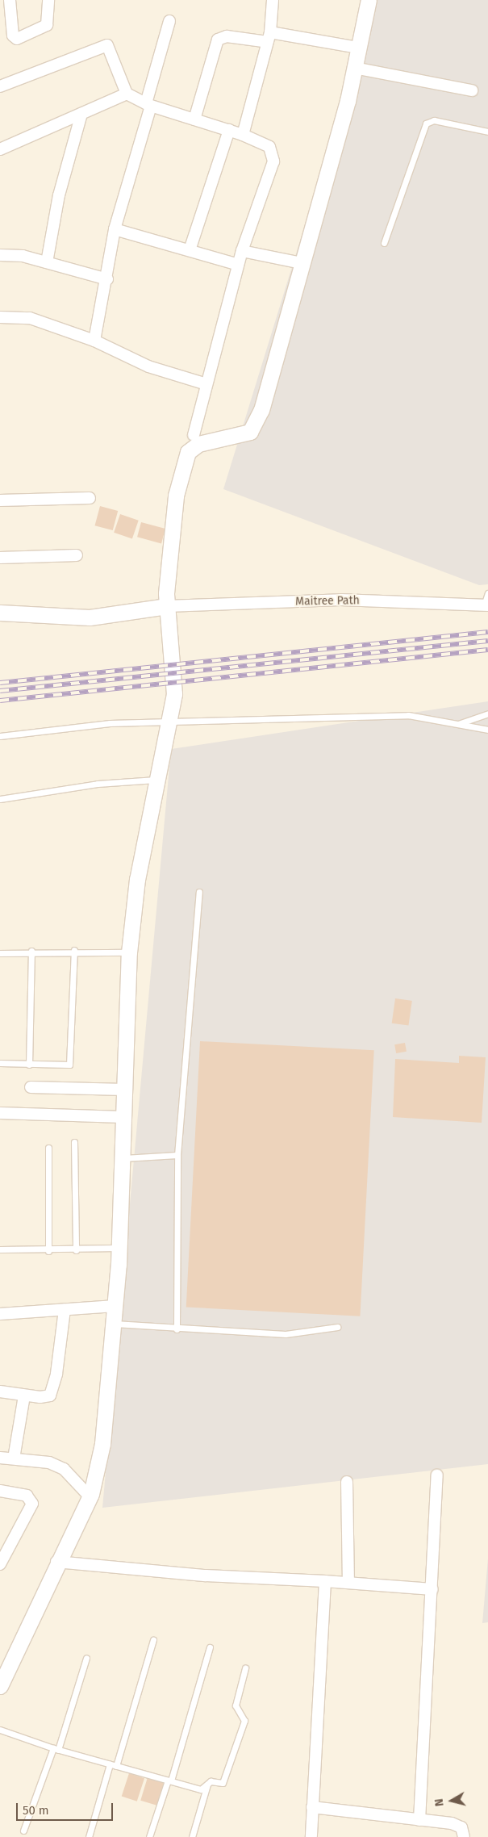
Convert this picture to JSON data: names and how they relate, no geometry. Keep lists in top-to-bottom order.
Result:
{
  "streets": {
    "street": ["Maitree Path"]
  },
  "scale_bar": "50 m",
  "north": "left"
}
